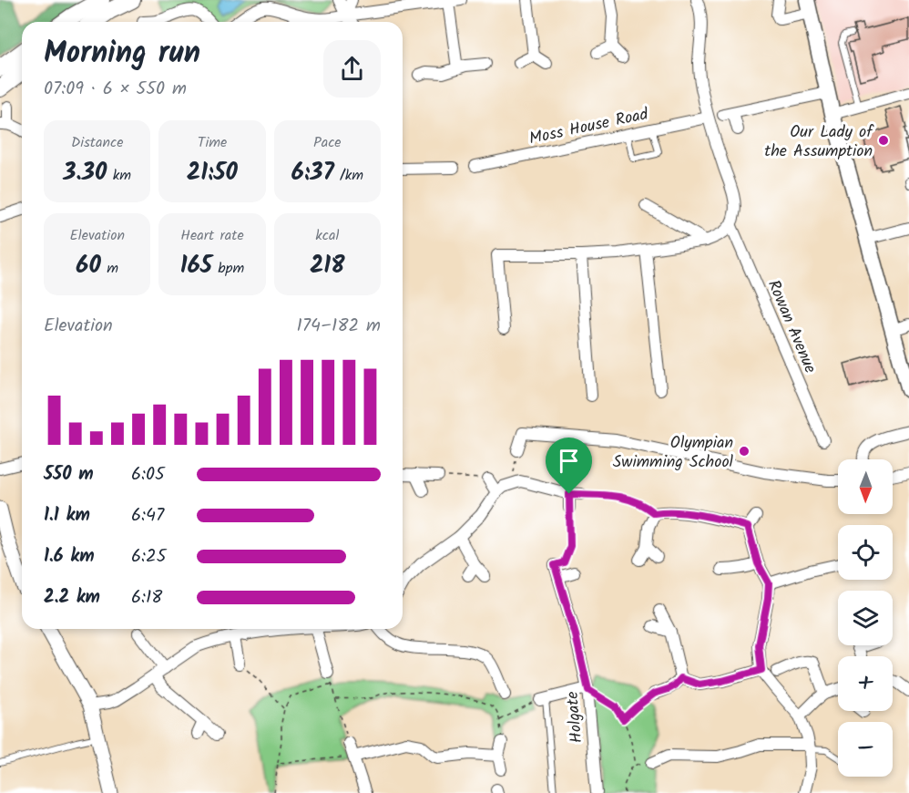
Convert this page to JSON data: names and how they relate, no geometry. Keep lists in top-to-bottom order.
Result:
{
  "streets": {
    "street": ["Moss House Road", "Rowan Avenue", "Holgate"]
  },
  "places": ["Our Lady of the Assumption", "Olympian Swimming School"],
  "north": "bottom",
  "page": {
    "heading": ["Morning run", "07:09 · 6 × 550 m"],
    "stats": [
      ["Distance", "3.30 km"],
      ["Time", "21:50"],
      ["Pace", "6:37 /km"],
      ["Elevation", "60 m"],
      ["Heart rate", "165 bpm"],
      ["kcal", "218"]
    ],
    "chart": ["Elevation", "174–182 m"],
    "list": [
      {
        "name": "550 m",
        "note": "6:05"
      },
      {
        "name": "1.1 km",
        "note": "6:47"
      },
      {
        "name": "1.6 km",
        "note": "6:25"
      },
      {
        "name": "2.2 km",
        "note": "6:18"
      }
    ],
    "map_buttons": ["+", "−"]
  }
}
